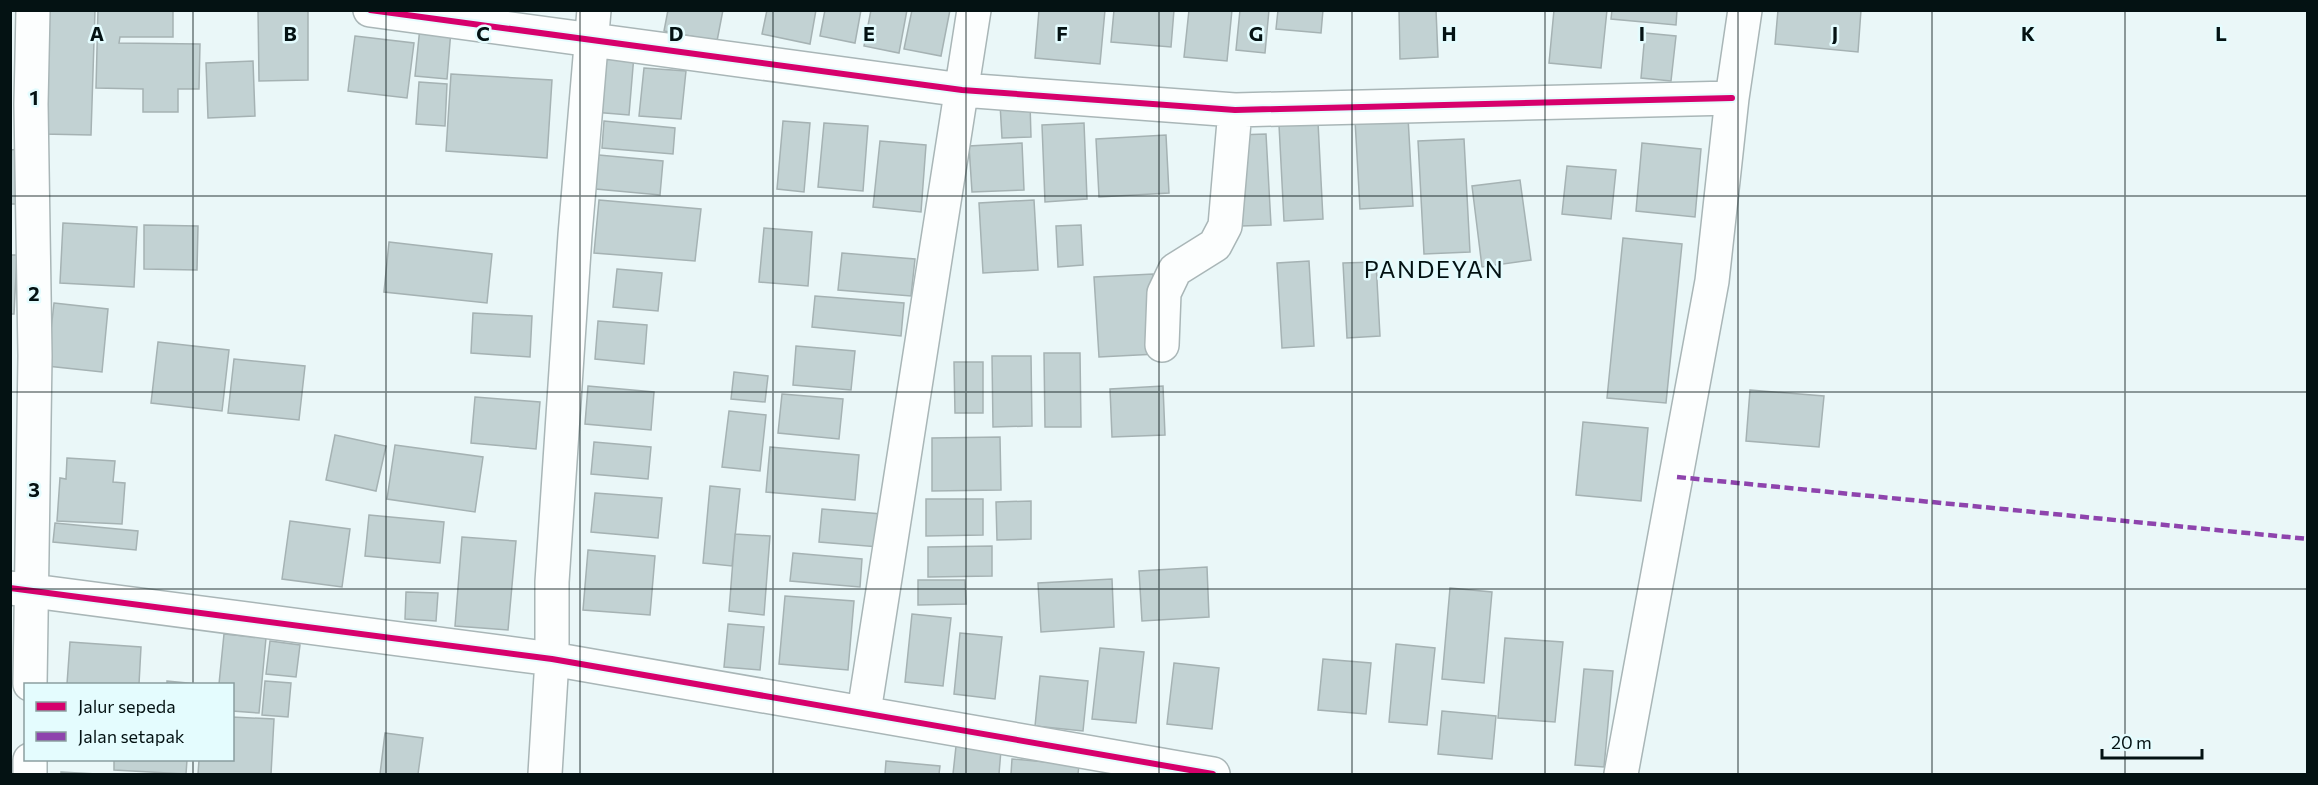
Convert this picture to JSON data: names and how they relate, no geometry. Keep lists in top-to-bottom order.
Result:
{
  "districts": ["PANDEYAN"],
  "legend": ["Jalur sepeda", "Jalan setapak"],
  "scale_bar": "20 m",
  "grid": {
    "columns": [
      "A",
      "B",
      "C",
      "D",
      "E",
      "F",
      "G",
      "H",
      "I",
      "J",
      "K",
      "L"
    ],
    "rows": ["1", "2", "3"]
  }
}
